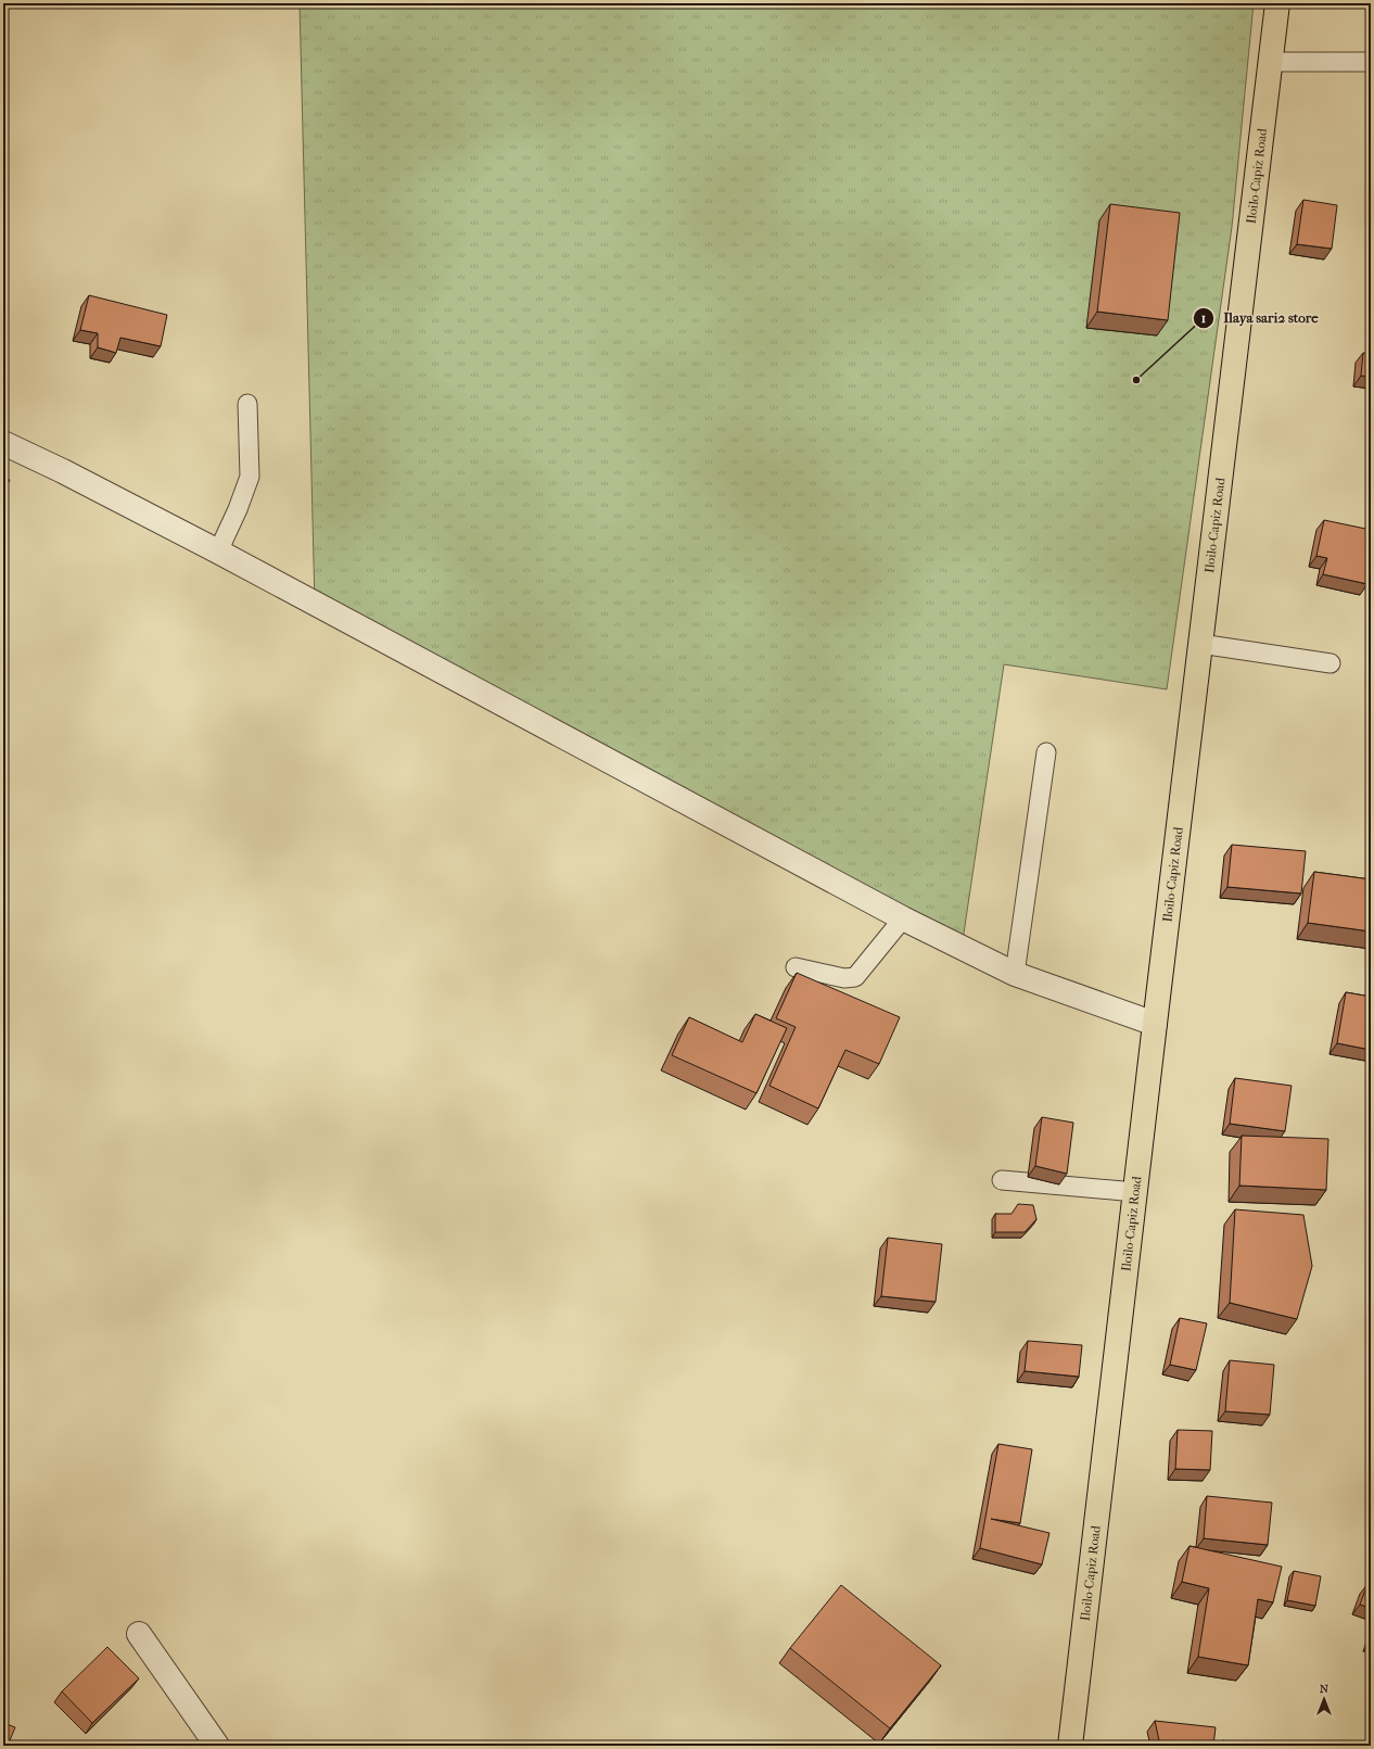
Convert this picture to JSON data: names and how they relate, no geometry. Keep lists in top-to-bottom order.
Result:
{
  "streets": {
    "main road": ["Iloilo-Capiz Road"]
  },
  "places": ["Ilaya sari2 store"],
  "north": "top"
}
